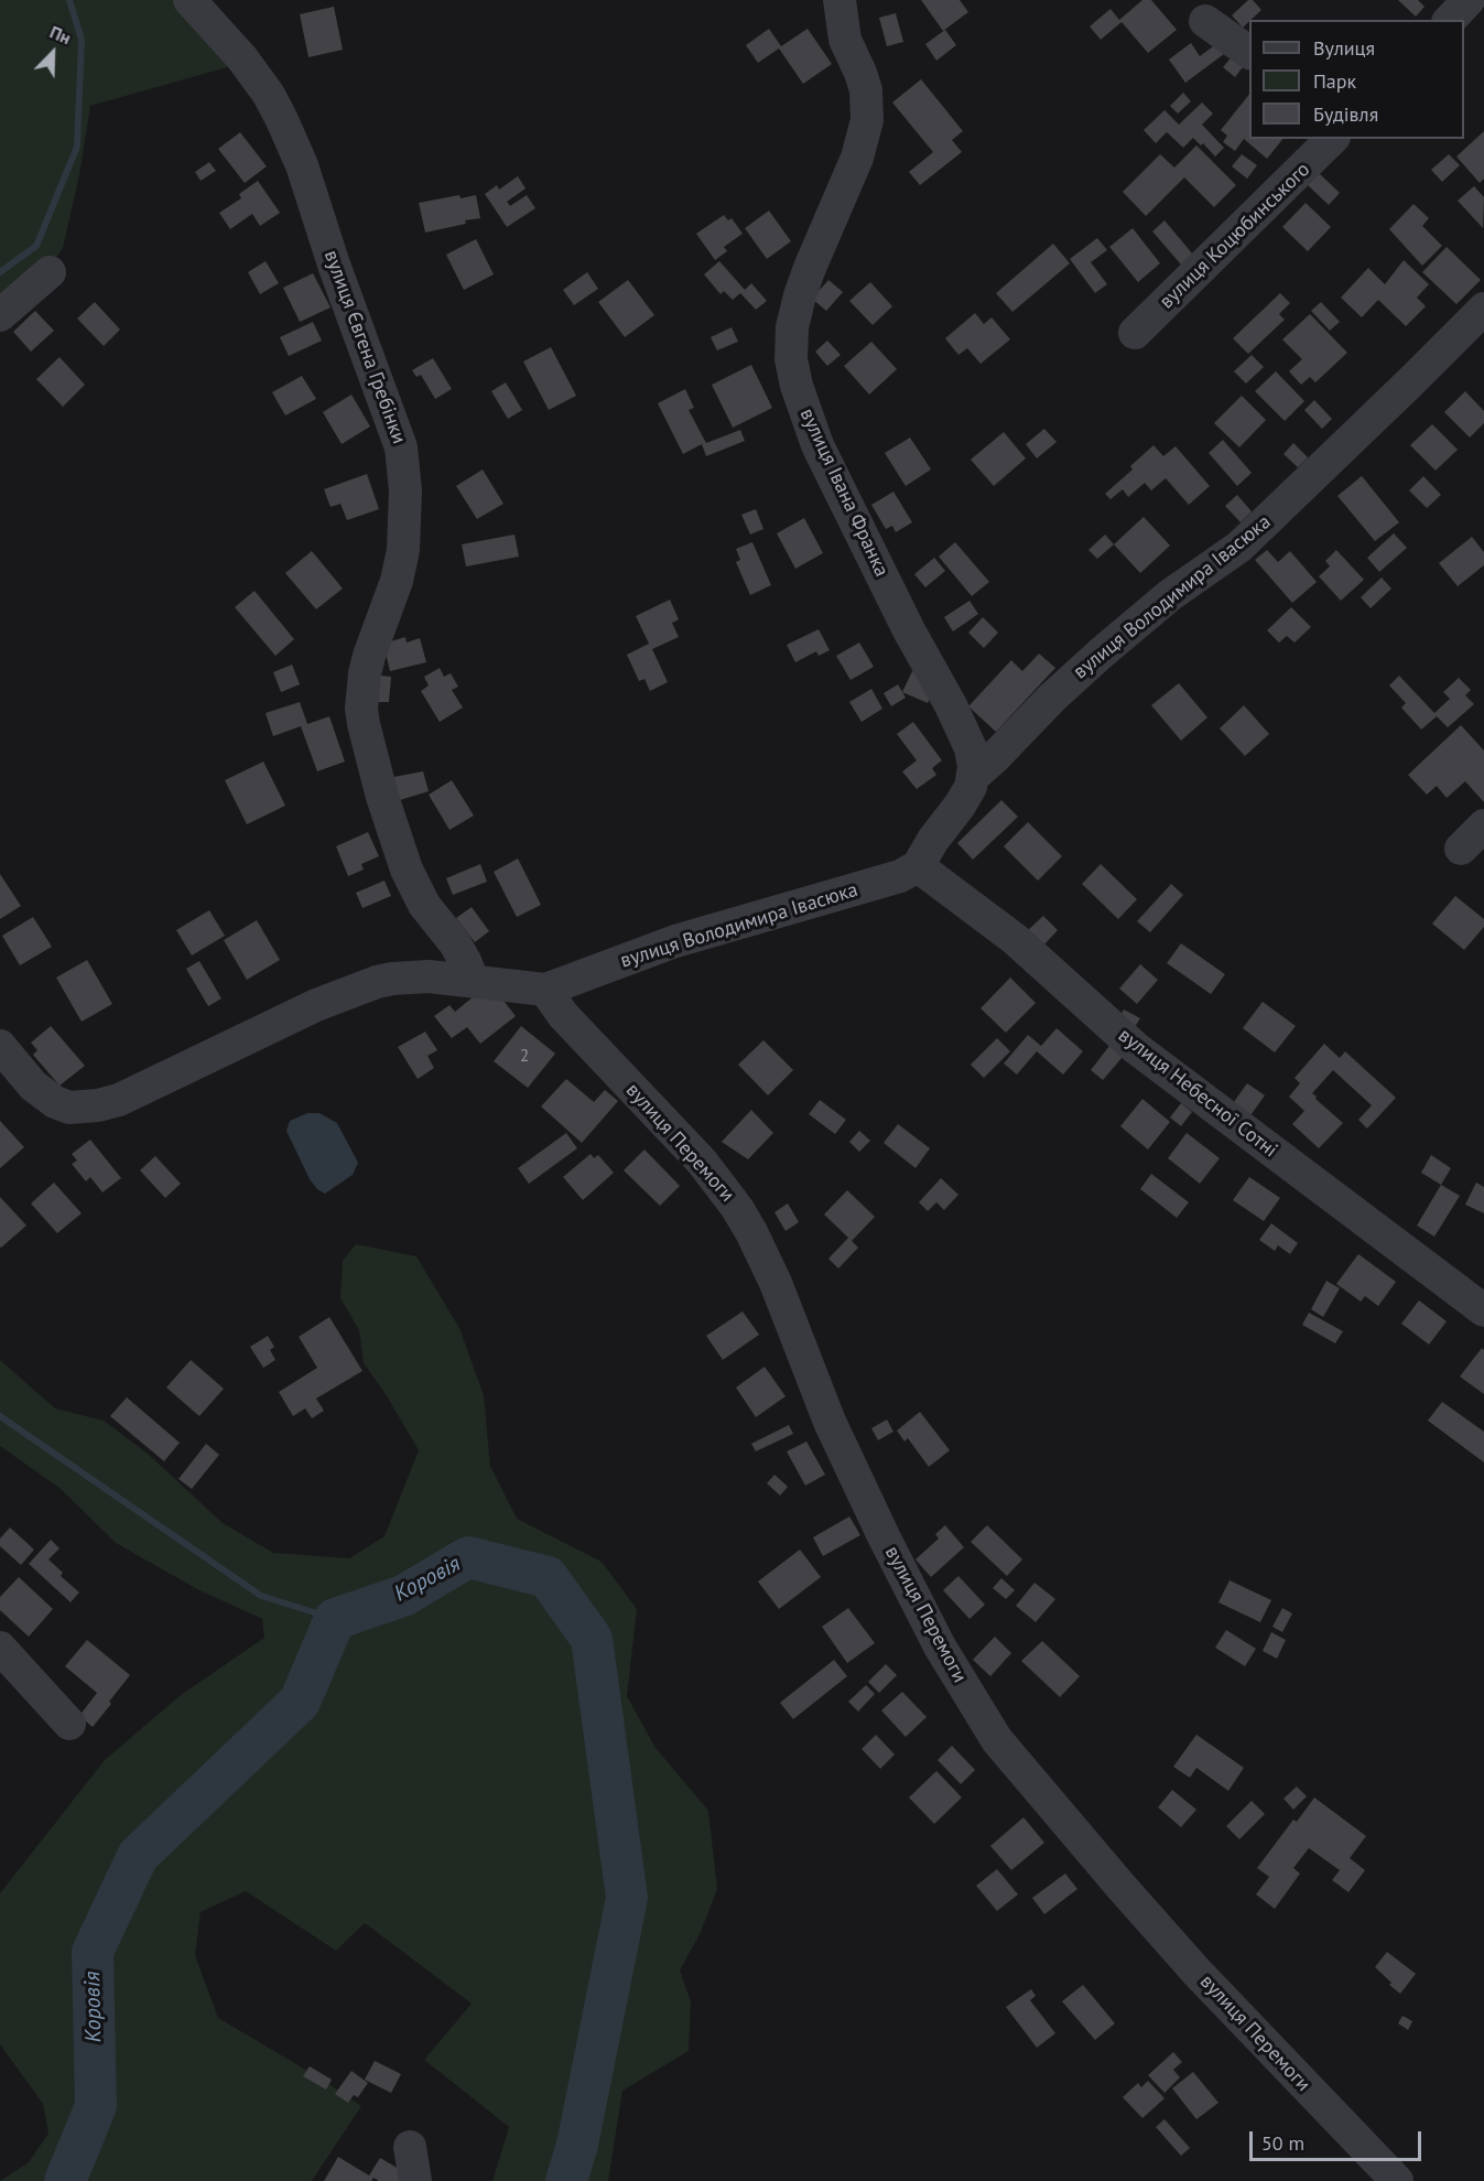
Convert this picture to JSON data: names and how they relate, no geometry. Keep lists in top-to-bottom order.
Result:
{
  "streets": {
    "street": [
      "вулиця Коцюбинського",
      "вулиця Євгена Гребінки",
      "вулиця Івана Франка",
      "вулиця Володимира Івасюка",
      "вулиця Небесної Сотні",
      "вулиця Перемоги"
    ]
  },
  "crossings": [
    ["вулиця Івана Франка", "вулиця Володимира Івасюка"],
    ["вулиця Володимира Івасюка", "вулиця Небесної Сотні"],
    ["вулиця Володимира Івасюка", "вулиця Перемоги"]
  ],
  "water": ["Коровія"],
  "house_numbers": ["2"],
  "legend": ["Вулиця", "Парк", "Будівля"],
  "scale_bar": "50 m",
  "north": "top right"
}
